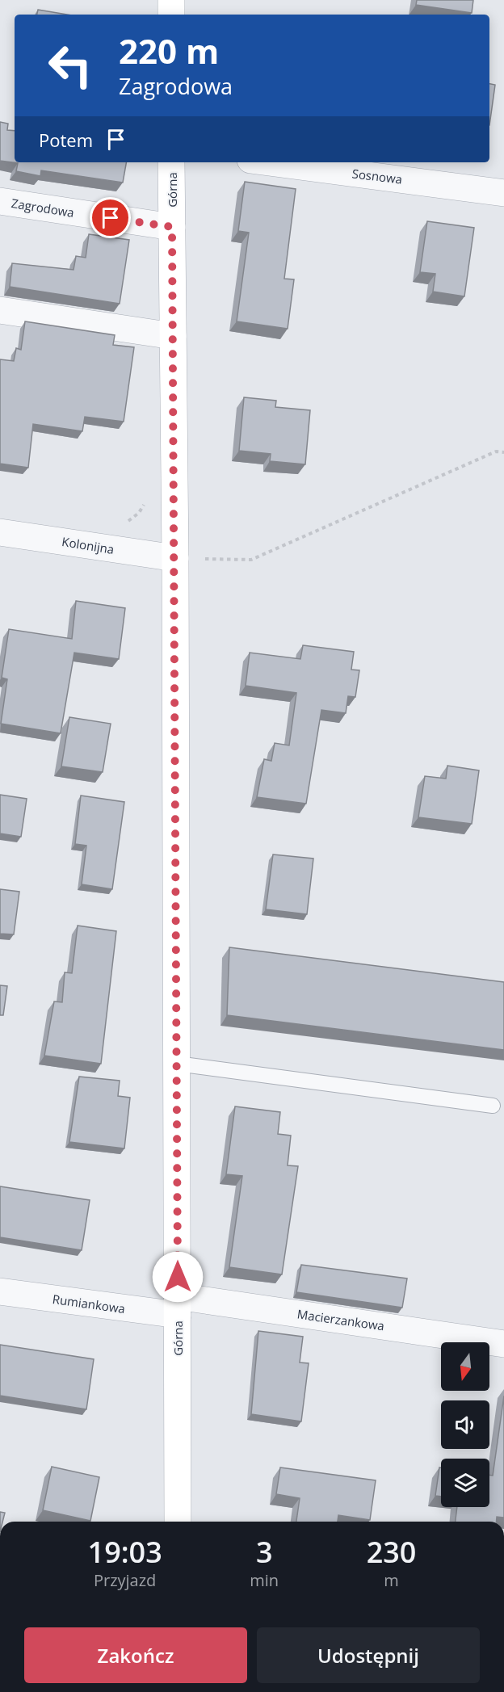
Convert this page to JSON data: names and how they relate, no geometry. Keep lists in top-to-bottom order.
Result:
{
  "streets": {
    "street": [
      "Sosnowa",
      "Górna",
      "Zagrodowa",
      "Kolonijna",
      "Rumiankowa",
      "Macierzankowa"
    ]
  },
  "crossings": [
    ["Górna", "Zagrodowa"],
    ["Górna", "Kolonijna"],
    ["Górna", "Rumiankowa"],
    ["Górna", "Macierzankowa"],
    ["Rumiankowa", "Macierzankowa"]
  ],
  "north": "bottom",
  "page": {
    "turn": ["220 m", "Zagrodowa"],
    "then": "Potem",
    "eta": [
      "19:03",
      "Przyjazd",
      "3",
      "min",
      "230",
      "m"
    ],
    "buttons": ["Zakończ", "Udostępnij"]
  }
}
